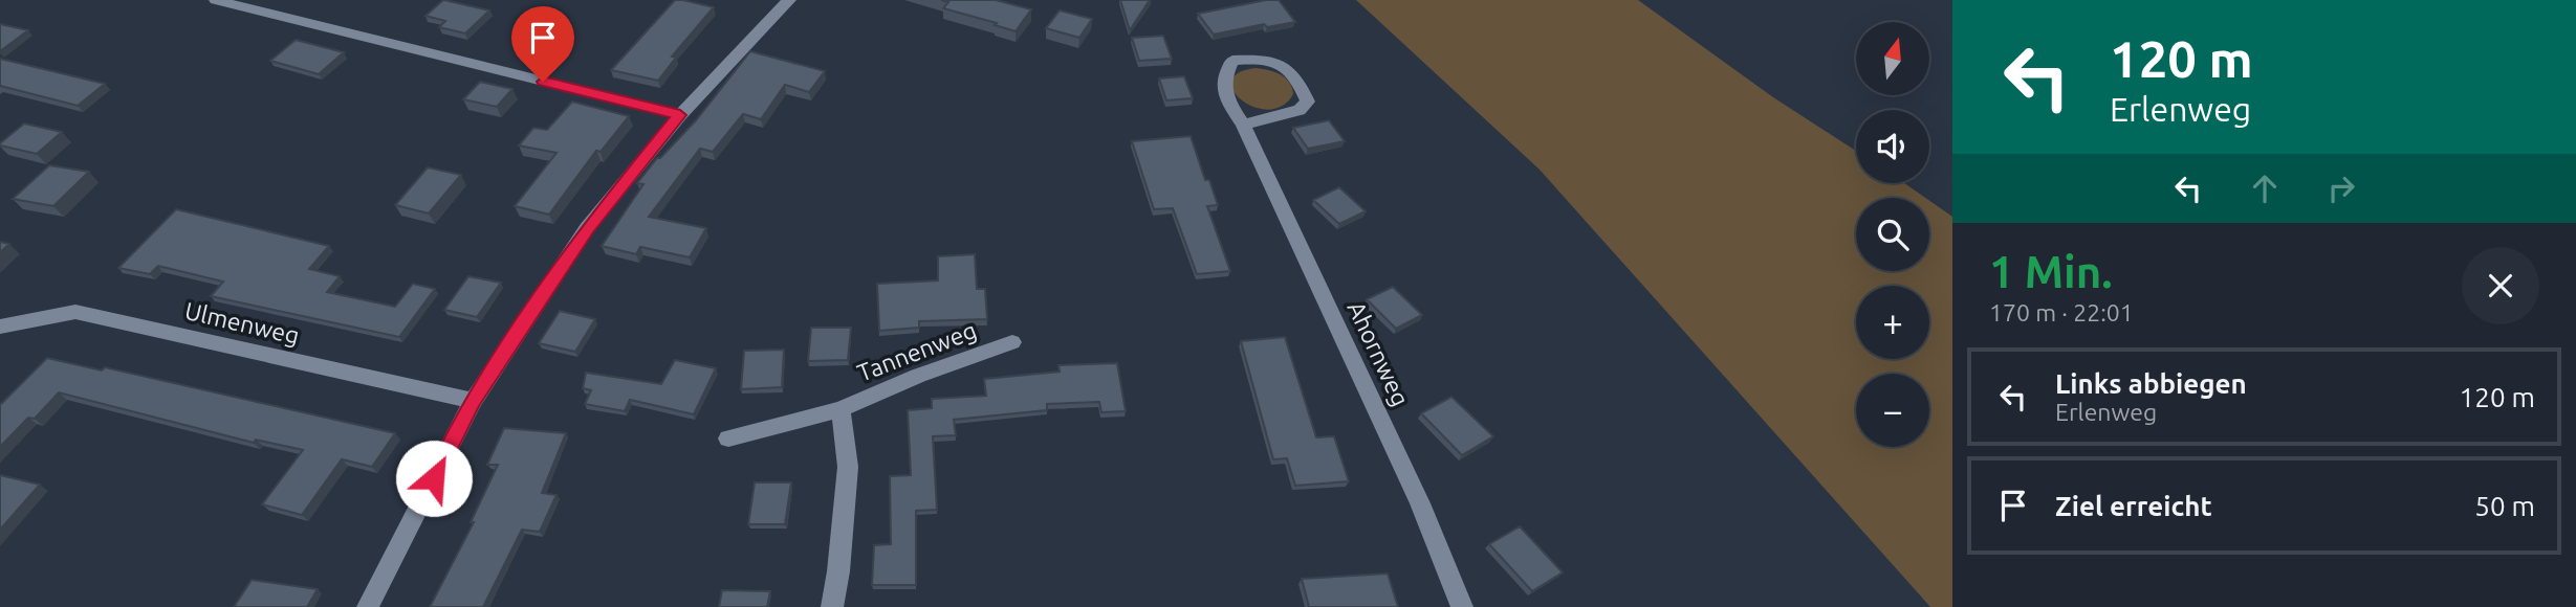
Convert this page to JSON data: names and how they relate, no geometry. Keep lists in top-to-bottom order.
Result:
{
  "streets": {
    "street": ["Ulmenweg", "Tannenweg", "Ahornweg"]
  },
  "north": "top",
  "page": {
    "turn": ["120 m", "Erlenweg"],
    "map_buttons": ["+", "−"],
    "heading": ["1 Min.", "170 m · 22:01"],
    "list": [
      {
        "name": "Links abbiegen",
        "note": "Erlenweg",
        "value": "120 m"
      },
      {
        "name": "Ziel erreicht",
        "value": "50 m"
      }
    ]
  }
}
